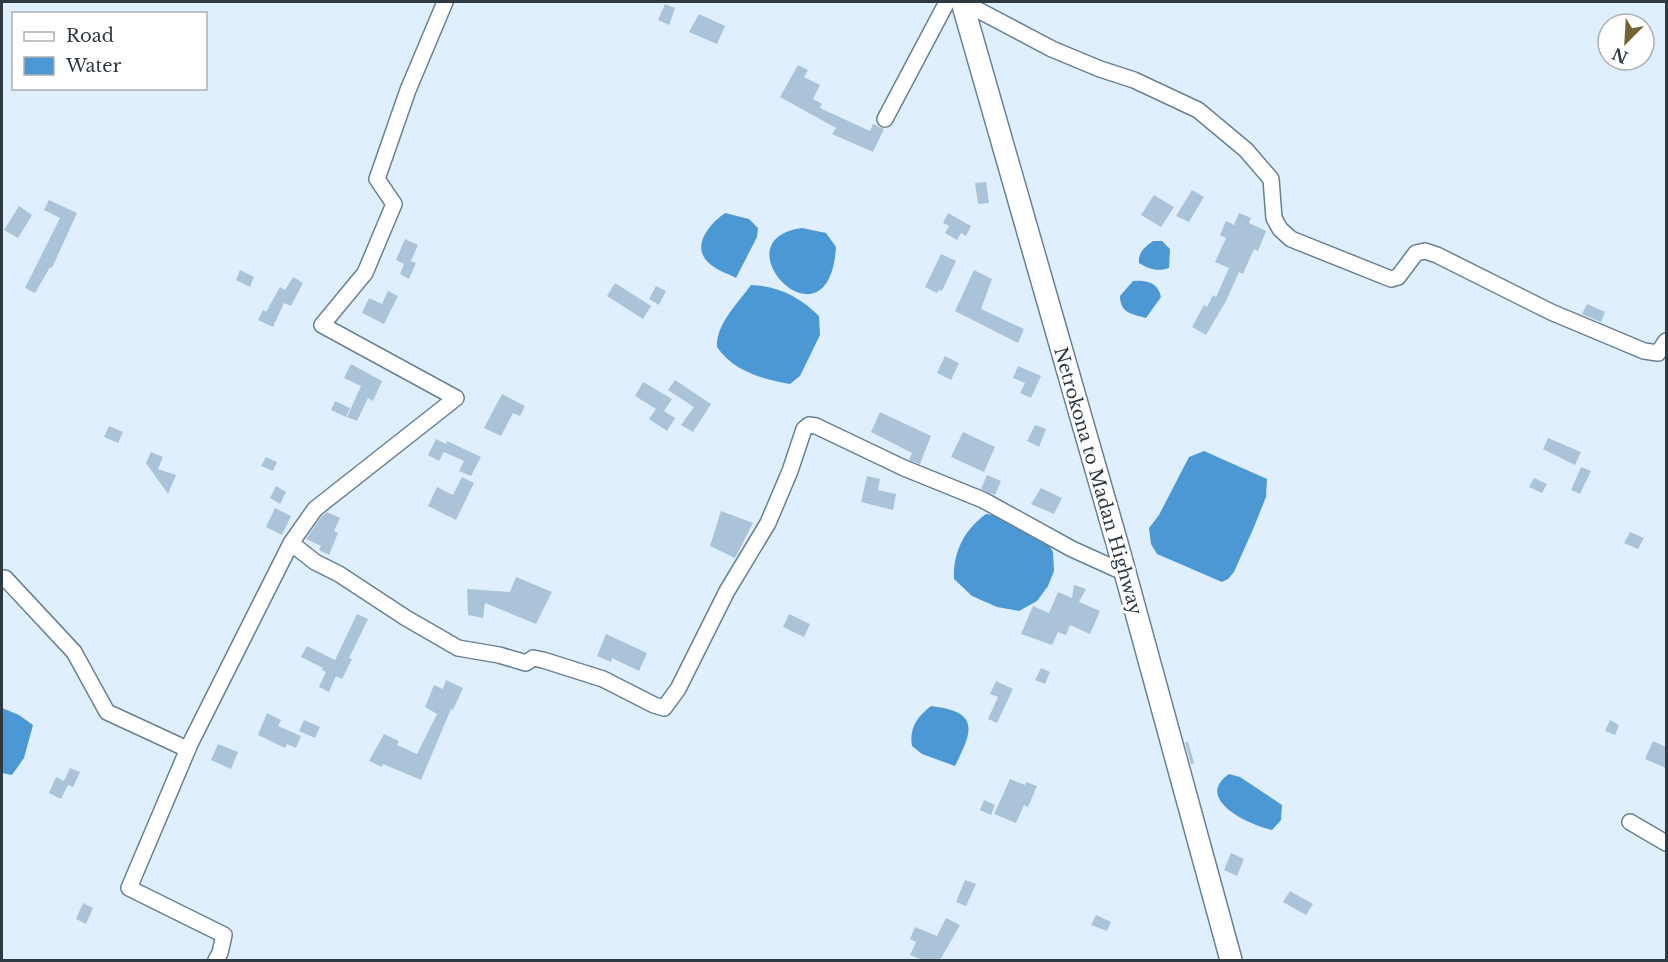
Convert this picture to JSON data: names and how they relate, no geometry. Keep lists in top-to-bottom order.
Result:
{
  "streets": {
    "main road": ["Netrokona to Madan Highway"]
  },
  "legend": ["Road", "Water"],
  "north": "bottom left"
}
